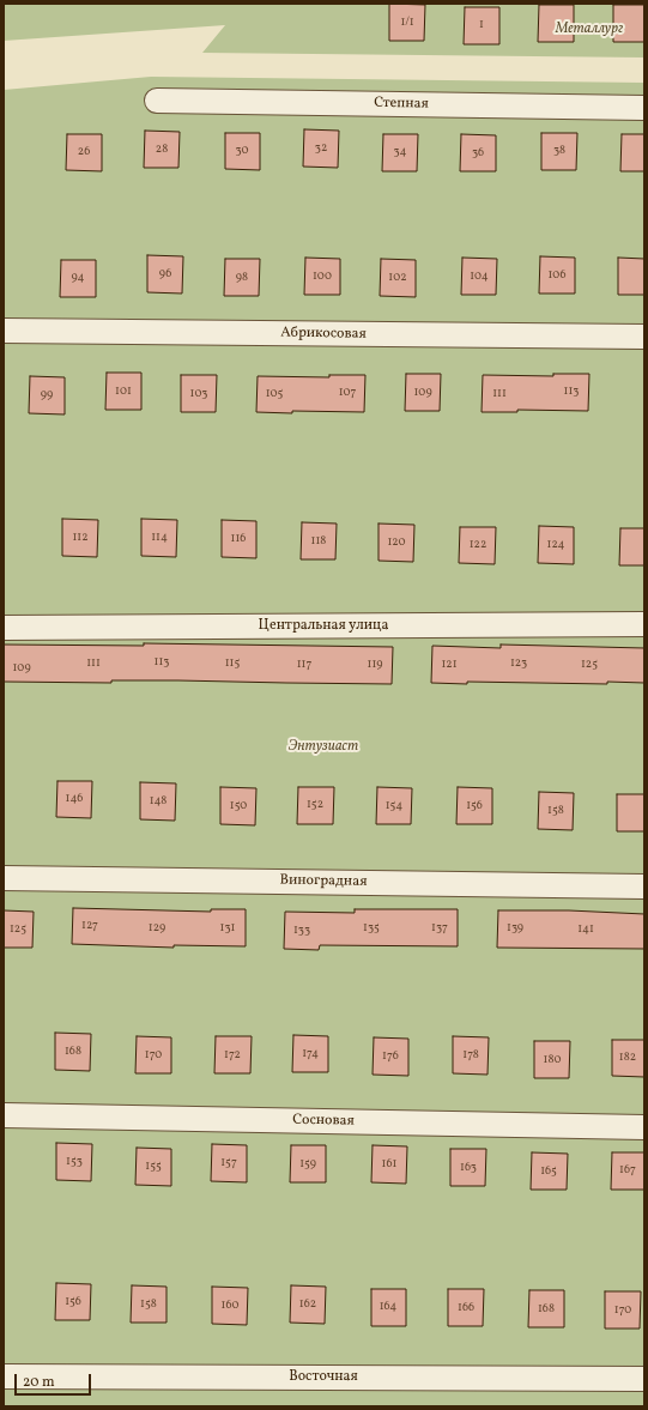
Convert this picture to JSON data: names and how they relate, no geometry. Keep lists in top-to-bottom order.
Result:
{
  "streets": {
    "street": [
      "Степная",
      "Абрикосовая",
      "Центральная улица",
      "Виноградная",
      "Сосновая",
      "Восточная"
    ]
  },
  "parks": ["Металлург", "Энтузиаст"],
  "house_numbers": [
    "1/1",
    "1",
    "32",
    "28",
    "30",
    "38",
    "26",
    "34",
    "36",
    "96",
    "106",
    "100",
    "104",
    "94",
    "98",
    "102",
    "101",
    "113",
    "107",
    "109",
    "103",
    "105",
    "111",
    "99",
    "112",
    "114",
    "116",
    "118",
    "120",
    "122",
    "124",
    "113",
    "111",
    "115",
    "123",
    "117",
    "119",
    "121",
    "125",
    "109",
    "146",
    "148",
    "152",
    "150",
    "154",
    "156",
    "158",
    "127",
    "129",
    "131",
    "135",
    "137",
    "139",
    "125",
    "141",
    "133",
    "168",
    "174",
    "170",
    "172",
    "178",
    "176",
    "182",
    "180",
    "153",
    "157",
    "159",
    "161",
    "155",
    "163",
    "167",
    "165",
    "156",
    "158",
    "162",
    "160",
    "164",
    "166",
    "168",
    "170"
  ],
  "scale_bar": "20 m"
}
